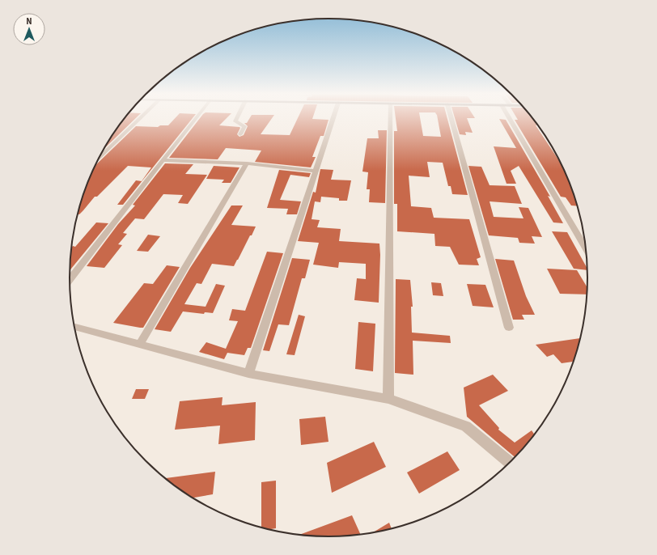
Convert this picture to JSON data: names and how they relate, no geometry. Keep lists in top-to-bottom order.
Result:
{
  "north": "top"
}
